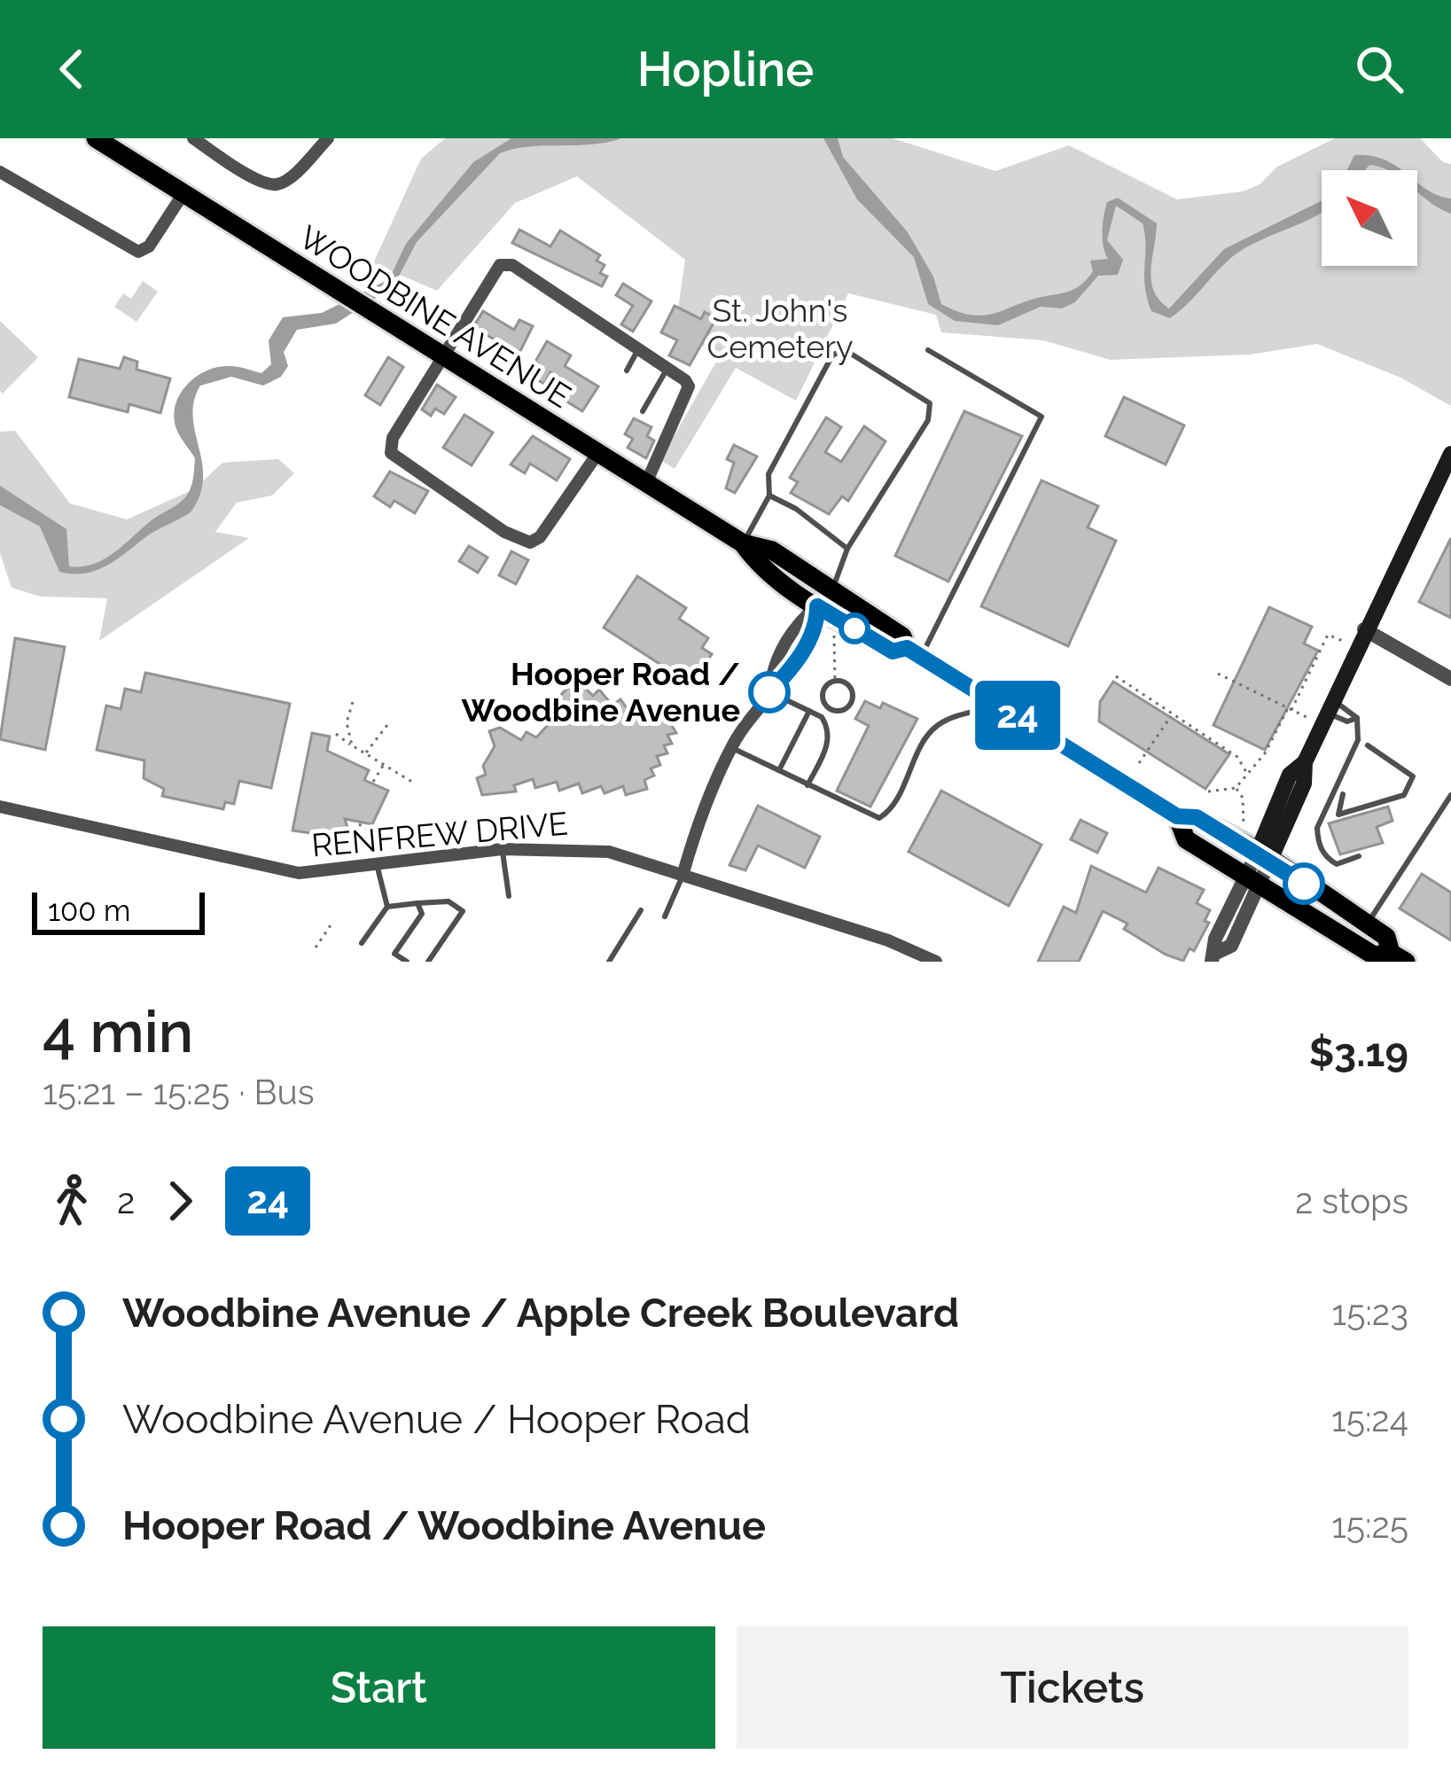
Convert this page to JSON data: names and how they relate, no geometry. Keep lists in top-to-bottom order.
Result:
{
  "streets": {
    "main road": ["WOODBINE AVENUE"],
    "street": ["RENFREW DRIVE"]
  },
  "parks": ["St. John's Cemetery"],
  "places": ["Hooper Road / Woodbine Avenue"],
  "lines": ["bus line 24"],
  "scale_bar": "100 m",
  "north": "top left",
  "page": {
    "header": "Hopline",
    "on_map": "24",
    "scale": "100 m",
    "heading": ["4 min", "15:21 – 15:25 · Bus", "$3.19"],
    "legs": ["2", "24", "2 stops"],
    "list": [
      {
        "name": "Woodbine Avenue / Apple Creek Boulevard",
        "value": "15:23"
      },
      {
        "name": "Woodbine Avenue / Hooper Road",
        "value": "15:24"
      },
      {
        "name": "Hooper Road / Woodbine Avenue",
        "value": "15:25"
      }
    ],
    "buttons": ["Start", "Tickets"]
  }
}
